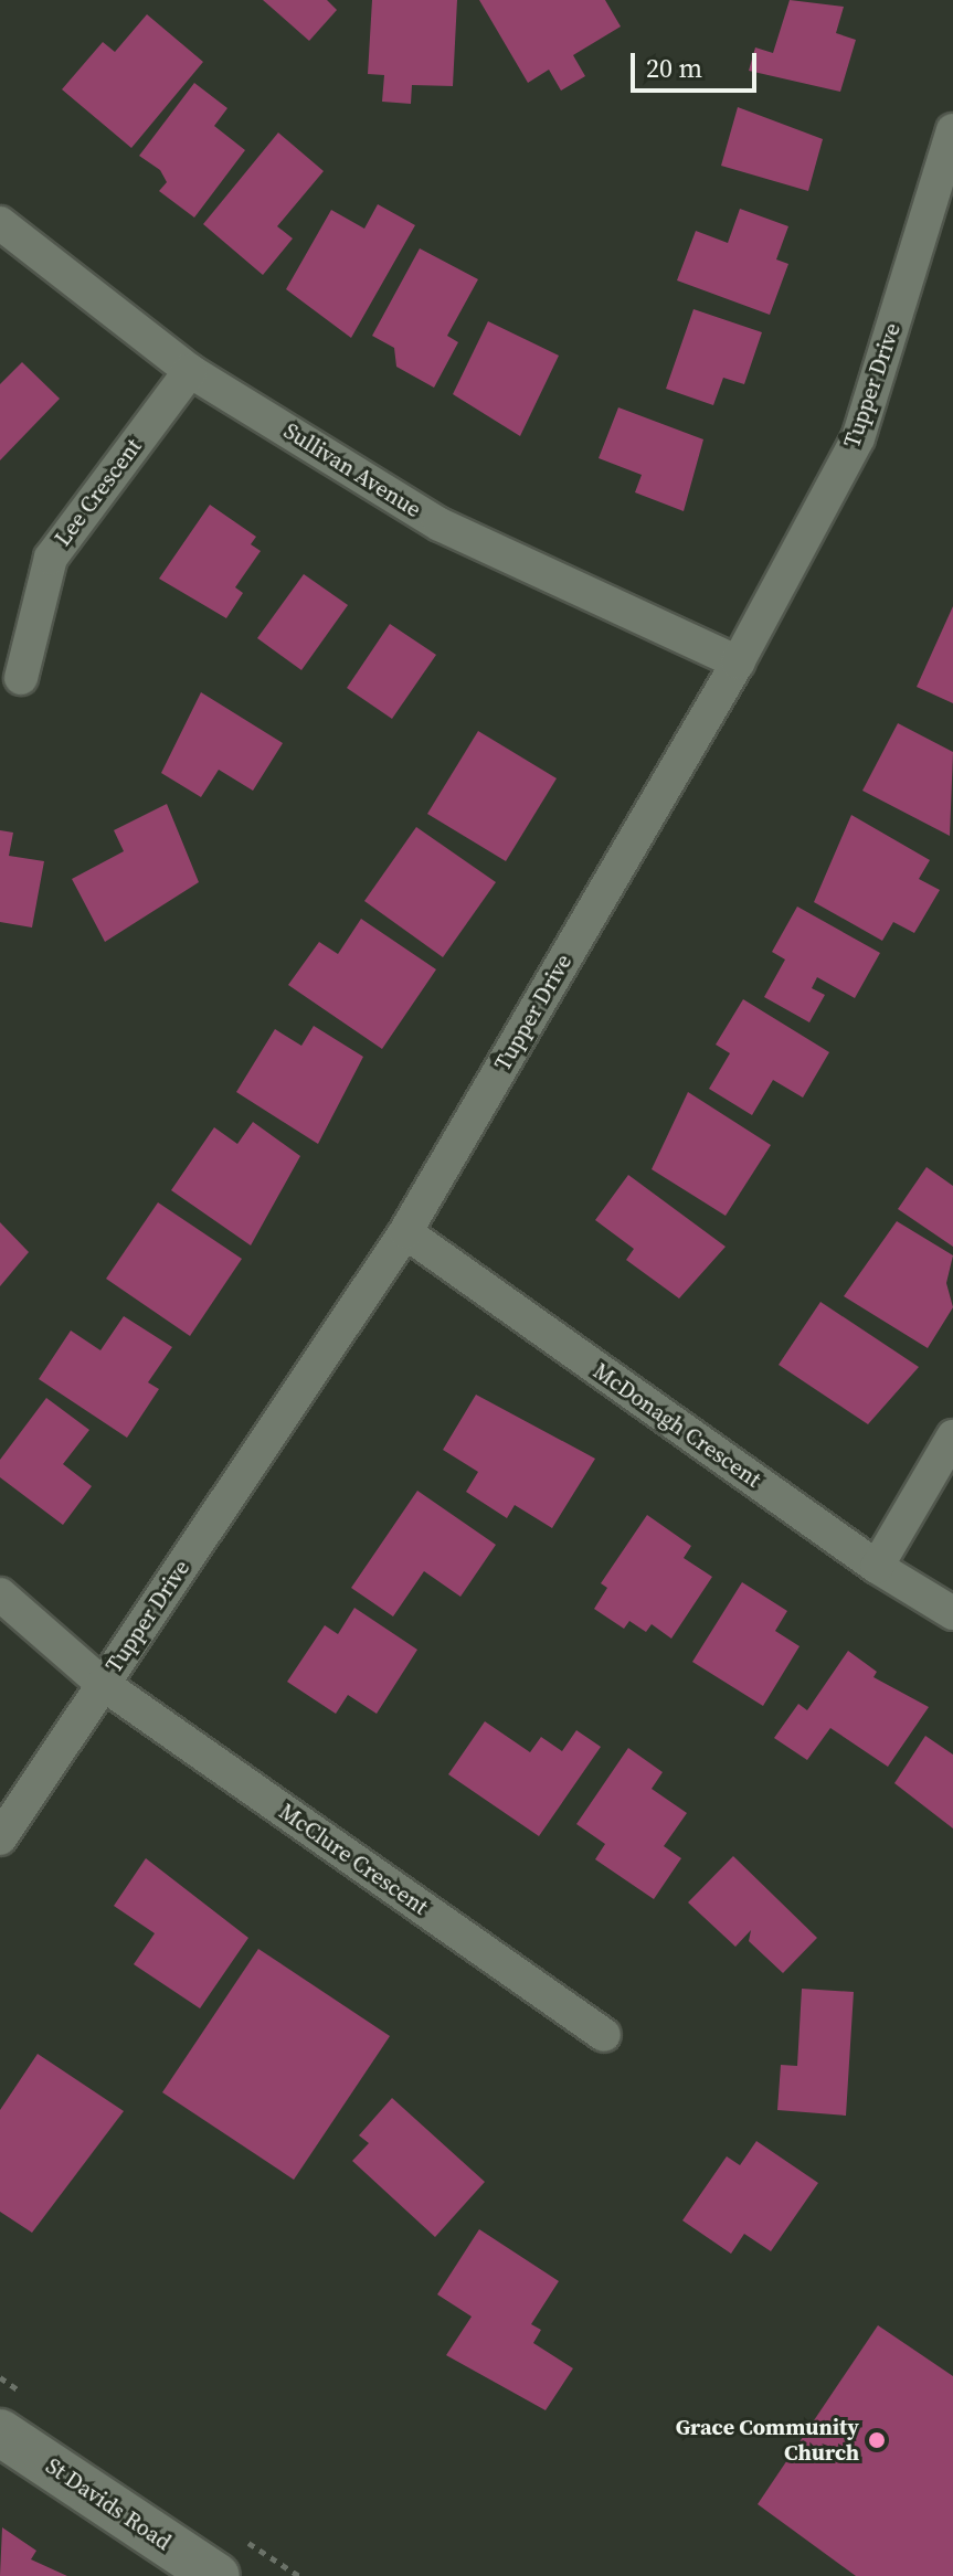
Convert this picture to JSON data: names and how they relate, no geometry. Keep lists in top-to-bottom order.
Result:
{
  "streets": {
    "main road": ["St Davids Road"],
    "street": [
      "Tupper Drive",
      "Sullivan Avenue",
      "Lee Crescent",
      "McDonagh Crescent",
      "McClure Crescent"
    ]
  },
  "crossings": [
    ["Tupper Drive", "Sullivan Avenue"],
    ["Tupper Drive", "McDonagh Crescent"],
    ["Tupper Drive", "McClure Crescent"],
    ["Sullivan Avenue", "Lee Crescent"]
  ],
  "places": ["Grace Community Church"],
  "scale_bar": "20 m"
}
